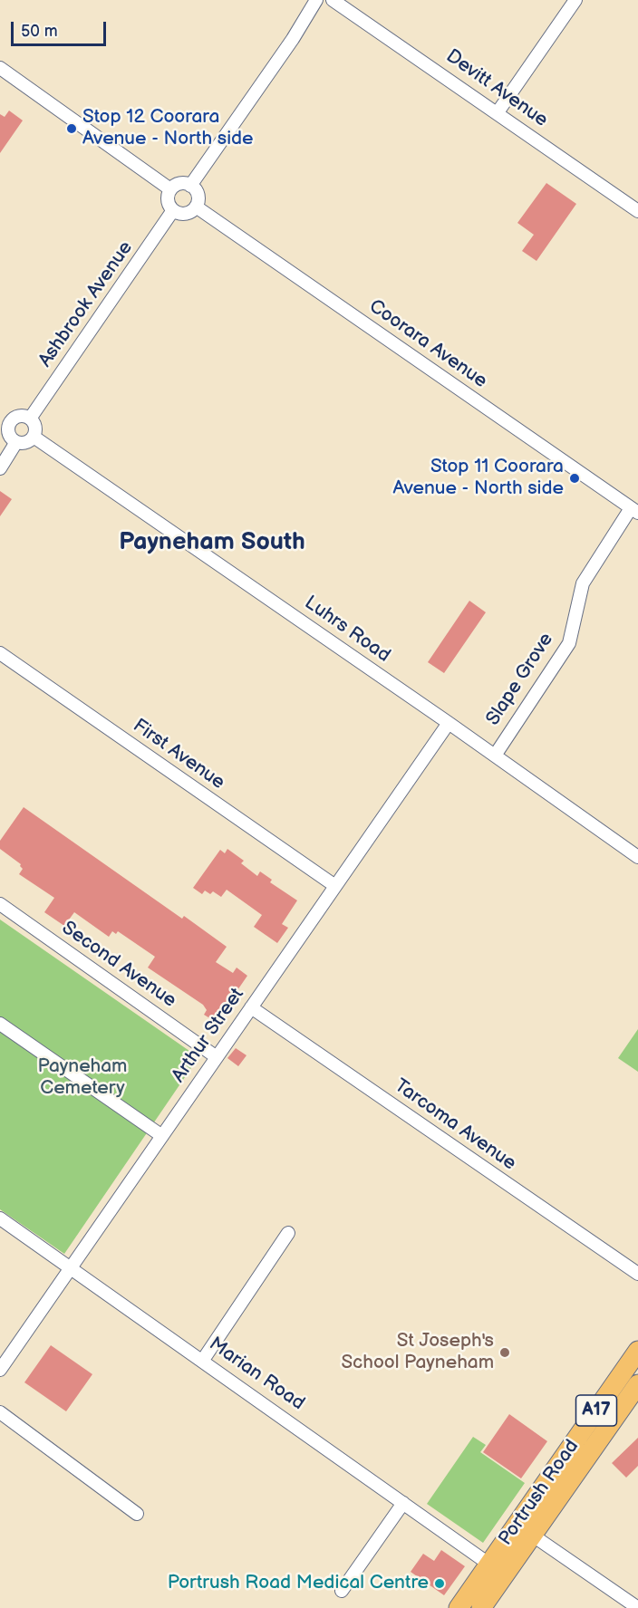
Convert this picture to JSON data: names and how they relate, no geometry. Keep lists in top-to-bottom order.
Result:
{
  "streets": {
    "highway": ["A17", "Portrush Road"],
    "street": [
      "Devitt Avenue",
      "Ashbrook Avenue",
      "Coorara Avenue",
      "Luhrs Road",
      "Slape Grove",
      "First Avenue",
      "Second Avenue",
      "Arthur Street",
      "Tarcoma Avenue",
      "Marian Road"
    ]
  },
  "crossings": [
    ["Ashbrook Avenue", "Coorara Avenue"],
    ["Ashbrook Avenue", "Luhrs Road"],
    ["Coorara Avenue", "Slape Grove"],
    ["Luhrs Road", "Slape Grove"],
    ["Luhrs Road", "Arthur Street"],
    ["First Avenue", "Arthur Street"],
    ["Second Avenue", "Arthur Street"],
    ["Arthur Street", "Tarcoma Avenue"],
    ["Arthur Street", "Marian Road"],
    ["Marian Road", "Portrush Road"]
  ],
  "districts": ["Payneham South"],
  "parks": ["Payneham Cemetery"],
  "places": [
    "Stop 12 Coorara Avenue - North side",
    "Stop 11 Coorara Avenue - North side",
    "St Joseph's School Payneham",
    "Portrush Road Medical Centre"
  ],
  "scale_bar": "50 m"
}
